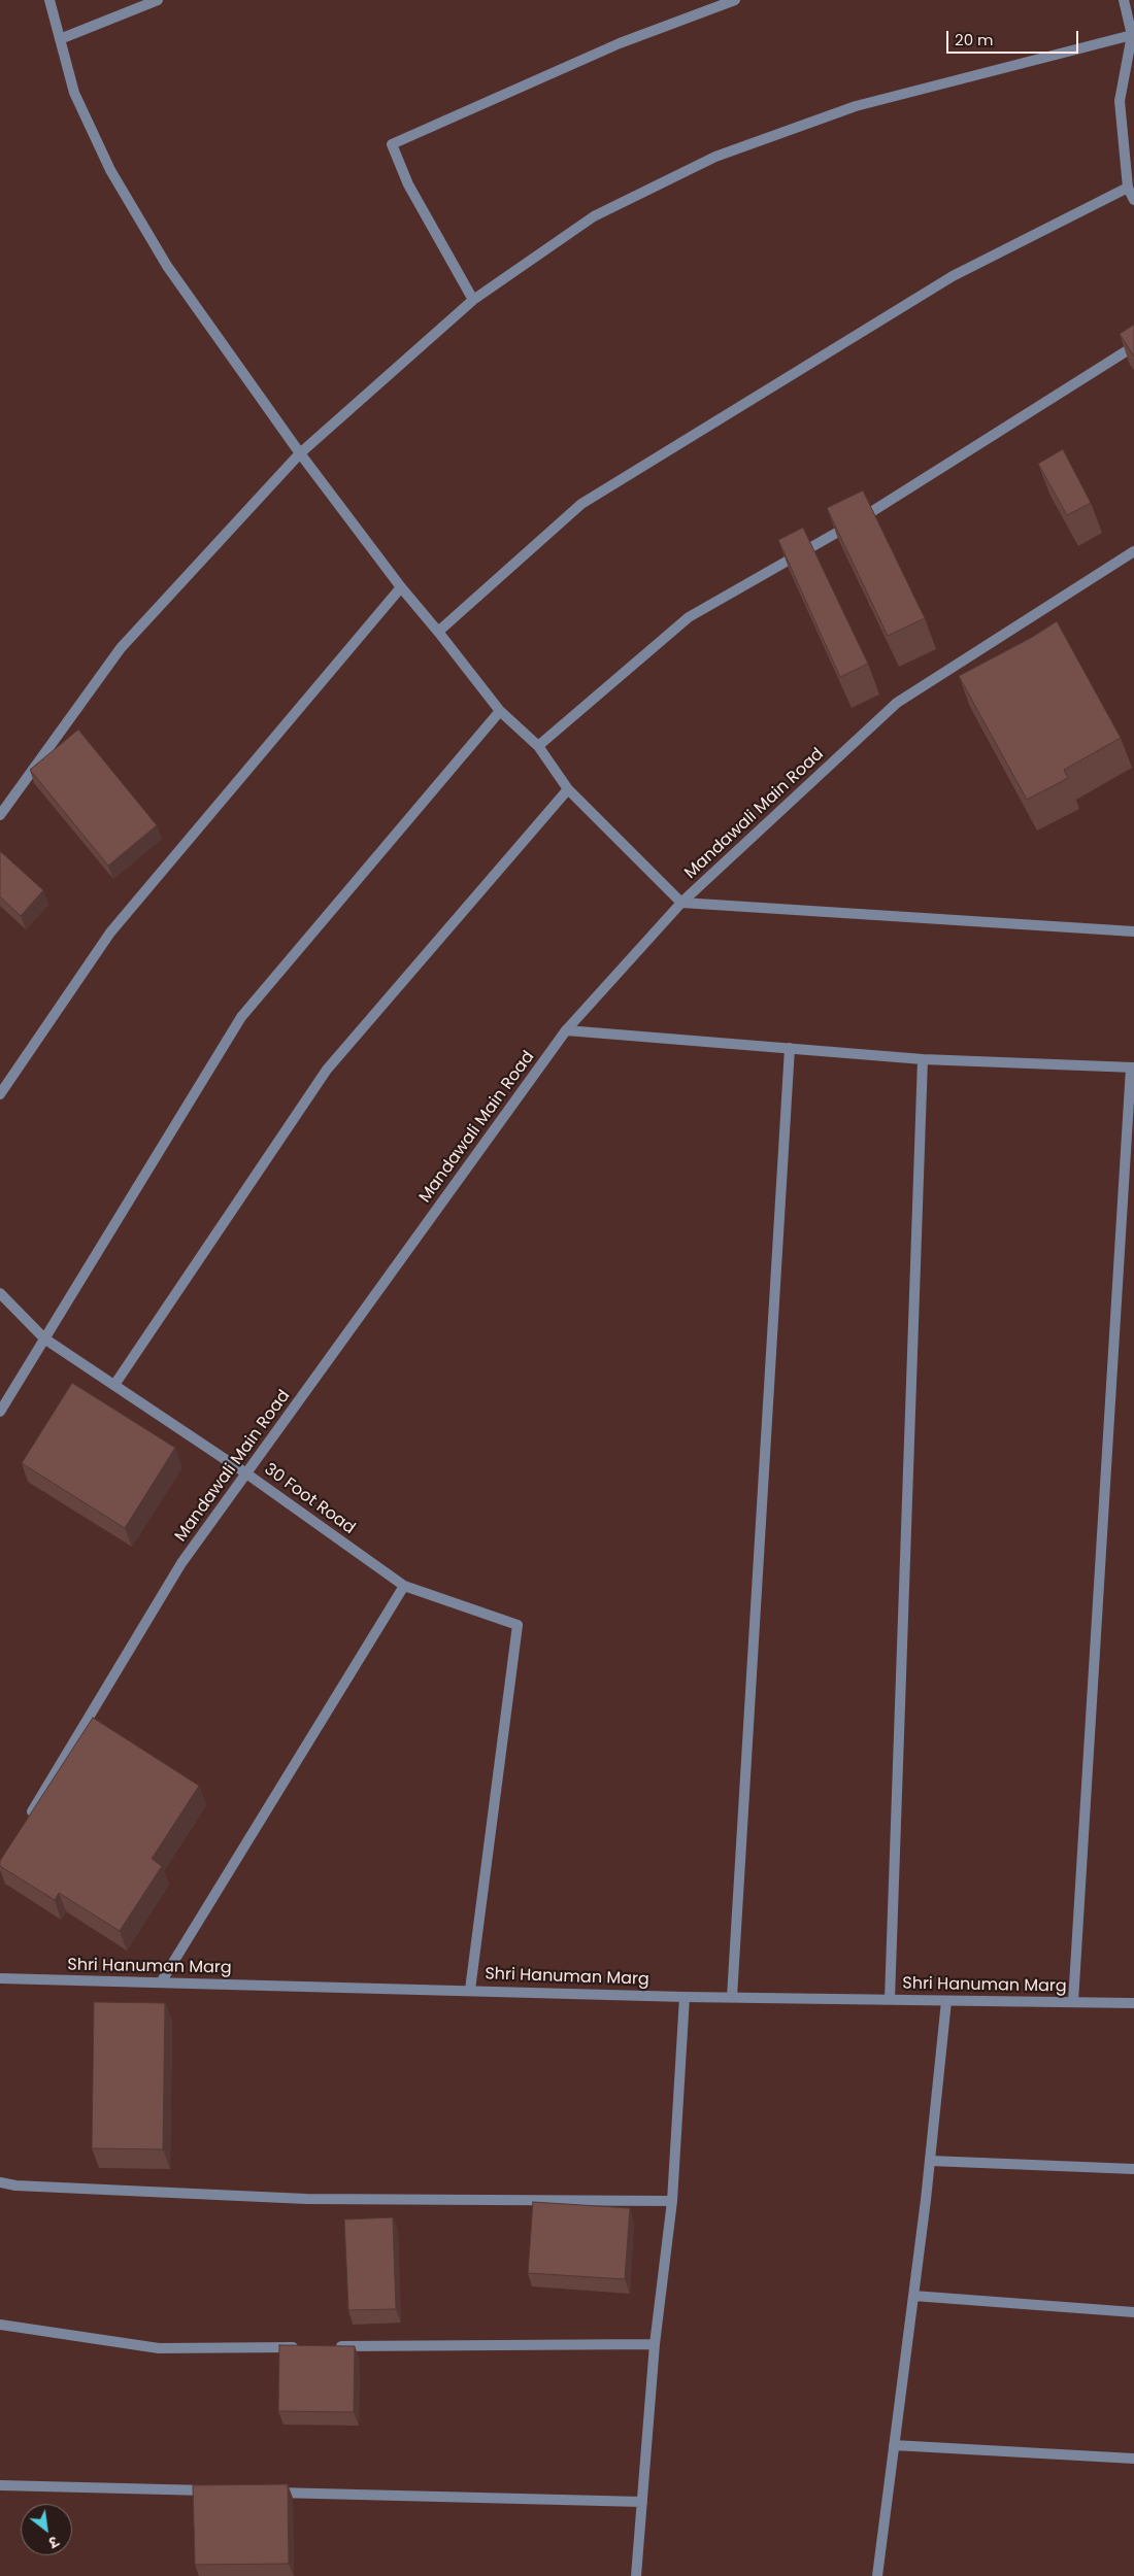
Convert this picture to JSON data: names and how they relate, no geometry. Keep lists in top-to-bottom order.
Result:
{
  "streets": {
    "street": ["Mandawali Main Road", "30 Foot Road", "Shri Hanuman Marg"]
  },
  "crossings": [
    ["Mandawali Main Road", "30 Foot Road"],
    ["30 Foot Road", "Shri Hanuman Marg"]
  ],
  "scale_bar": "20 m",
  "north": "bottom right"
}
